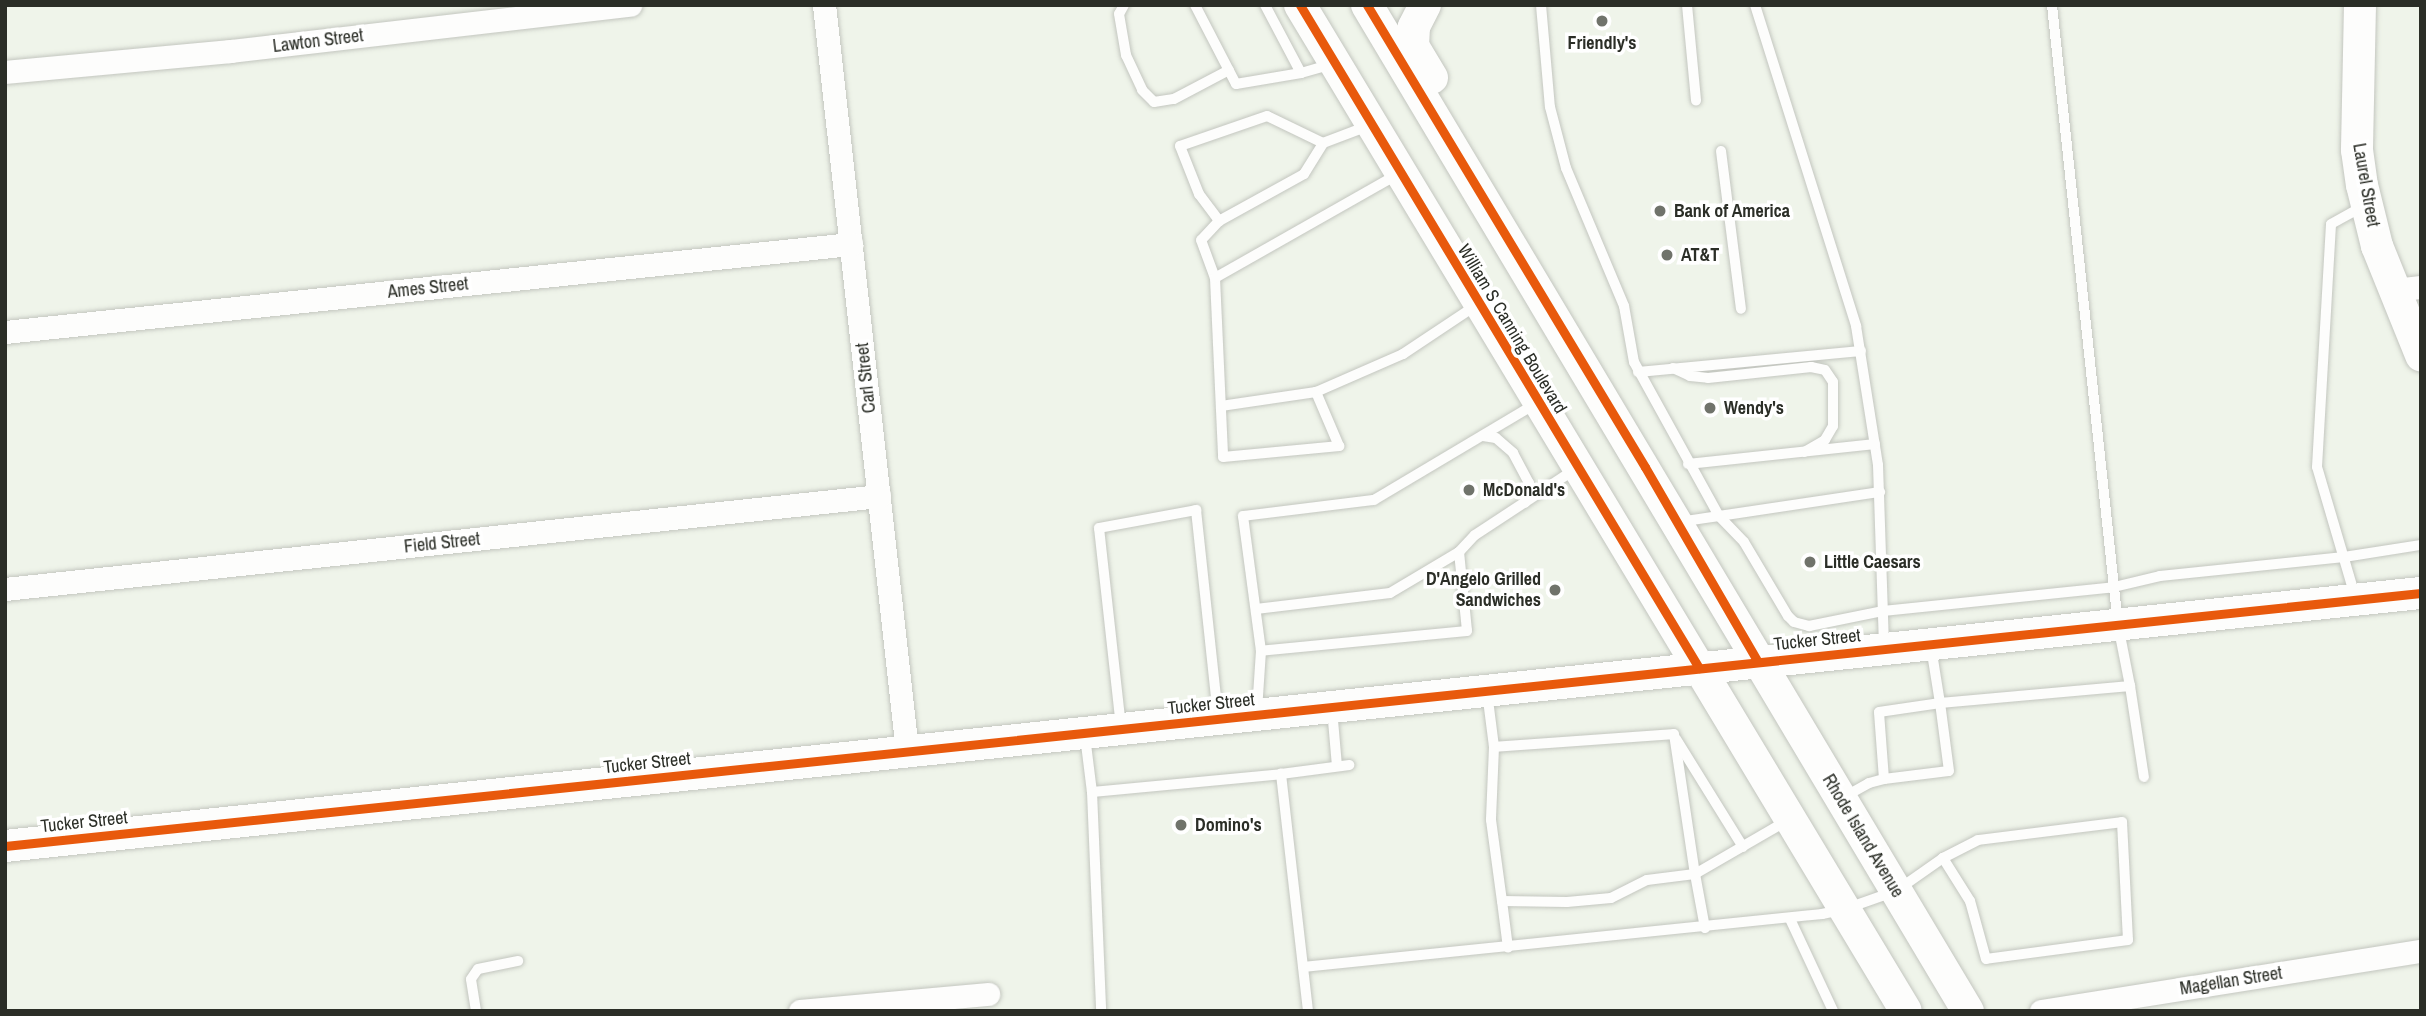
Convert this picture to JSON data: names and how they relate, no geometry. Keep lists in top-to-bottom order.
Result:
{
  "streets": {
    "street": [
      "Lawton Street",
      "Laurel Street",
      "Ames Street",
      "William S Canning Boulevard",
      "Carl Street",
      "Field Street",
      "Tucker Street",
      "Rhode Island Avenue",
      "Magellan Street"
    ]
  },
  "crossings": [
    ["Ames Street", "Carl Street"],
    ["William S Canning Boulevard", "Tucker Street"],
    ["Carl Street", "Field Street"],
    ["Carl Street", "Tucker Street"],
    ["Tucker Street", "Rhode Island Avenue"]
  ],
  "places": [
    "Friendly's",
    "Bank of America",
    "AT&T",
    "Wendy's",
    "McDonald's",
    "Little Caesars",
    "D'Angelo Grilled Sandwiches",
    "Domino's"
  ]
}
